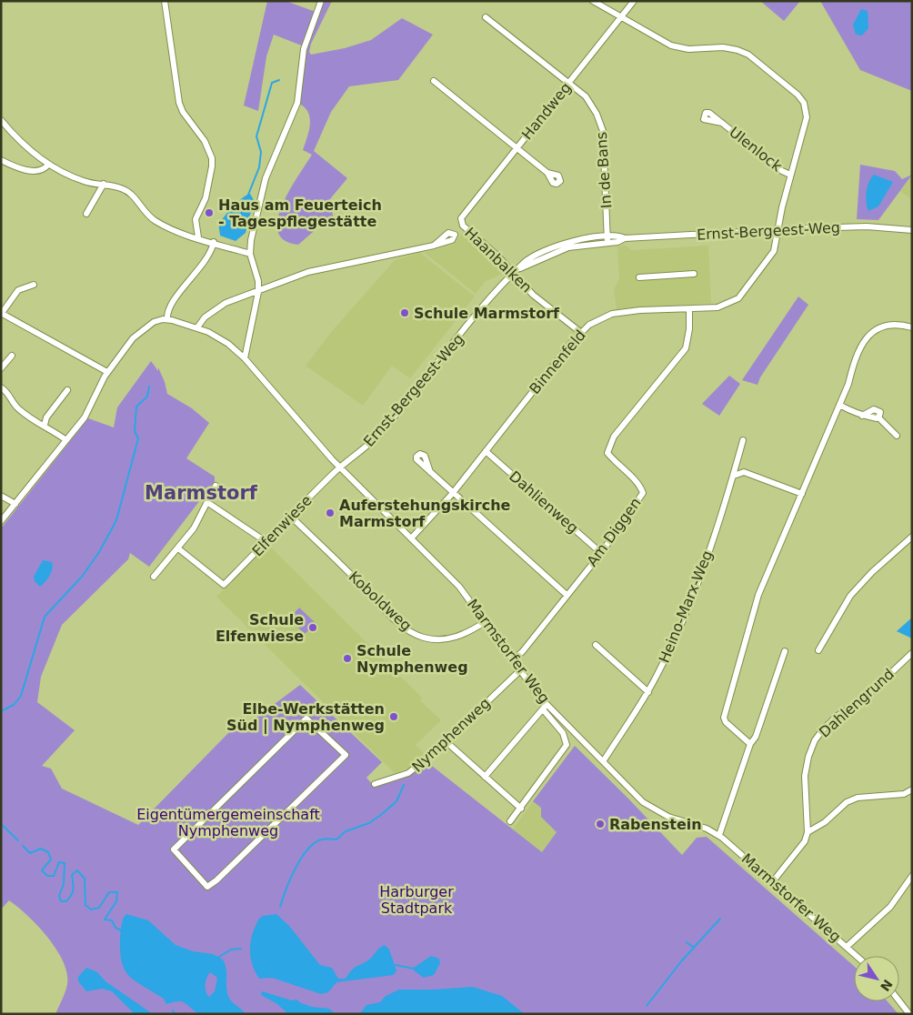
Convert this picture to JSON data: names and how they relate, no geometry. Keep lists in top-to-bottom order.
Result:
{
  "streets": {
    "street": [
      "Handweg",
      "Ulenlock",
      "In de Bans",
      "Ernst-Bergeest-Weg",
      "Haanbalken",
      "Binnenfeld",
      "Dahlienweg",
      "Elfenwiese",
      "Am Diggen",
      "Koboldweg",
      "Heino-Marx-Weg",
      "Marmstorfer Weg",
      "Dahlengrund",
      "Nymphenweg"
    ]
  },
  "crossings": [
    ["Handweg", "In de Bans"],
    ["Handweg", "Haanbalken"],
    ["Handweg", "Binnenfeld"],
    ["Ulenlock", "Binnenfeld"],
    ["In de Bans", "Ernst-Bergeest-Weg"],
    ["Ernst-Bergeest-Weg", "Haanbalken"],
    ["Ernst-Bergeest-Weg", "Binnenfeld"],
    ["Ernst-Bergeest-Weg", "Elfenwiese"],
    ["Ernst-Bergeest-Weg", "Marmstorfer Weg"],
    ["Haanbalken", "Binnenfeld"],
    ["Binnenfeld", "Dahlienweg"],
    ["Binnenfeld", "Am Diggen"],
    ["Binnenfeld", "Marmstorfer Weg"],
    ["Dahlienweg", "Am Diggen"],
    ["Elfenwiese", "Koboldweg"],
    ["Elfenwiese", "Marmstorfer Weg"],
    ["Am Diggen", "Marmstorfer Weg"],
    ["Koboldweg", "Marmstorfer Weg"],
    ["Heino-Marx-Weg", "Marmstorfer Weg"],
    ["Marmstorfer Weg", "Nymphenweg"]
  ],
  "districts": ["Marmstorf"],
  "parks": ["Eigentümergemeinschaft Nymphenweg", "Harburger Stadtpark"],
  "places": [
    "Haus am Feuerteich - Tagespflegestätte",
    "Schule Marmstorf",
    "Auferstehungskirche Marmstorf",
    "Schule Elfenwiese",
    "Schule Nymphenweg",
    "Elbe-Werkstätten Süd | Nymphenweg",
    "Rabenstein"
  ],
  "north": "bottom right"
}
